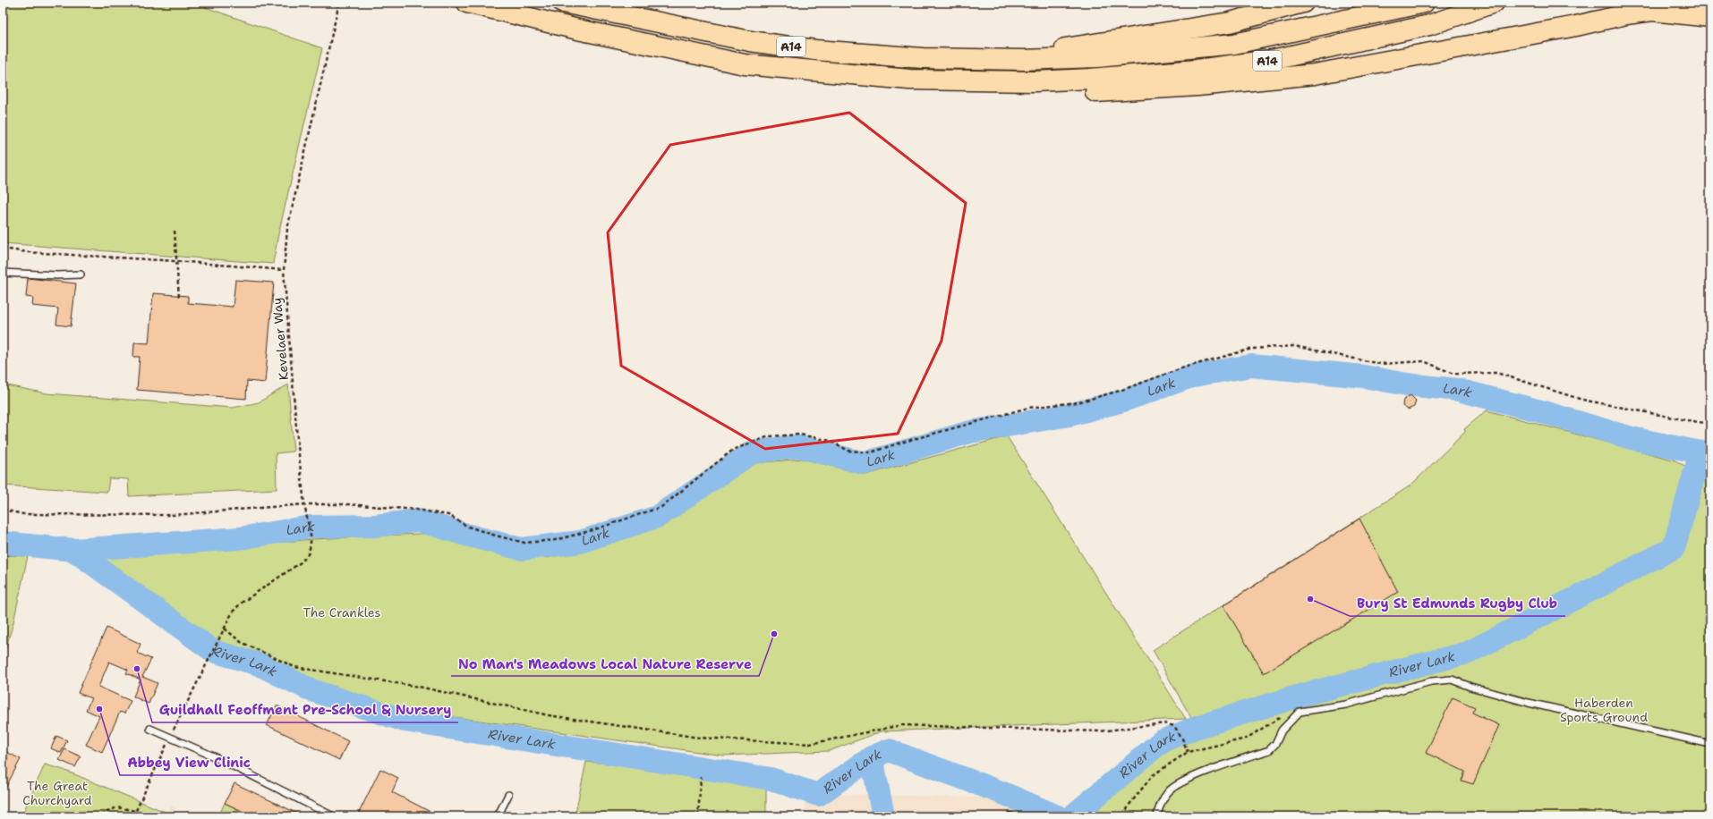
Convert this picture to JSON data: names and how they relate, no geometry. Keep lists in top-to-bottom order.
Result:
{
  "streets": {
    "highway": ["A14"],
    "path": ["Kevelaer Way"]
  },
  "water": ["Lark", "River Lark"],
  "parks": ["The Crankles", "Haberden Sports Ground", "The Great Churchyard"],
  "places": [
    "Bury St Edmunds Rugby Club",
    "No Man's Meadows Local Nature Reserve",
    "Guildhall Feoffment Pre-School & Nursery",
    "Abbey View Clinic"
  ]
}
